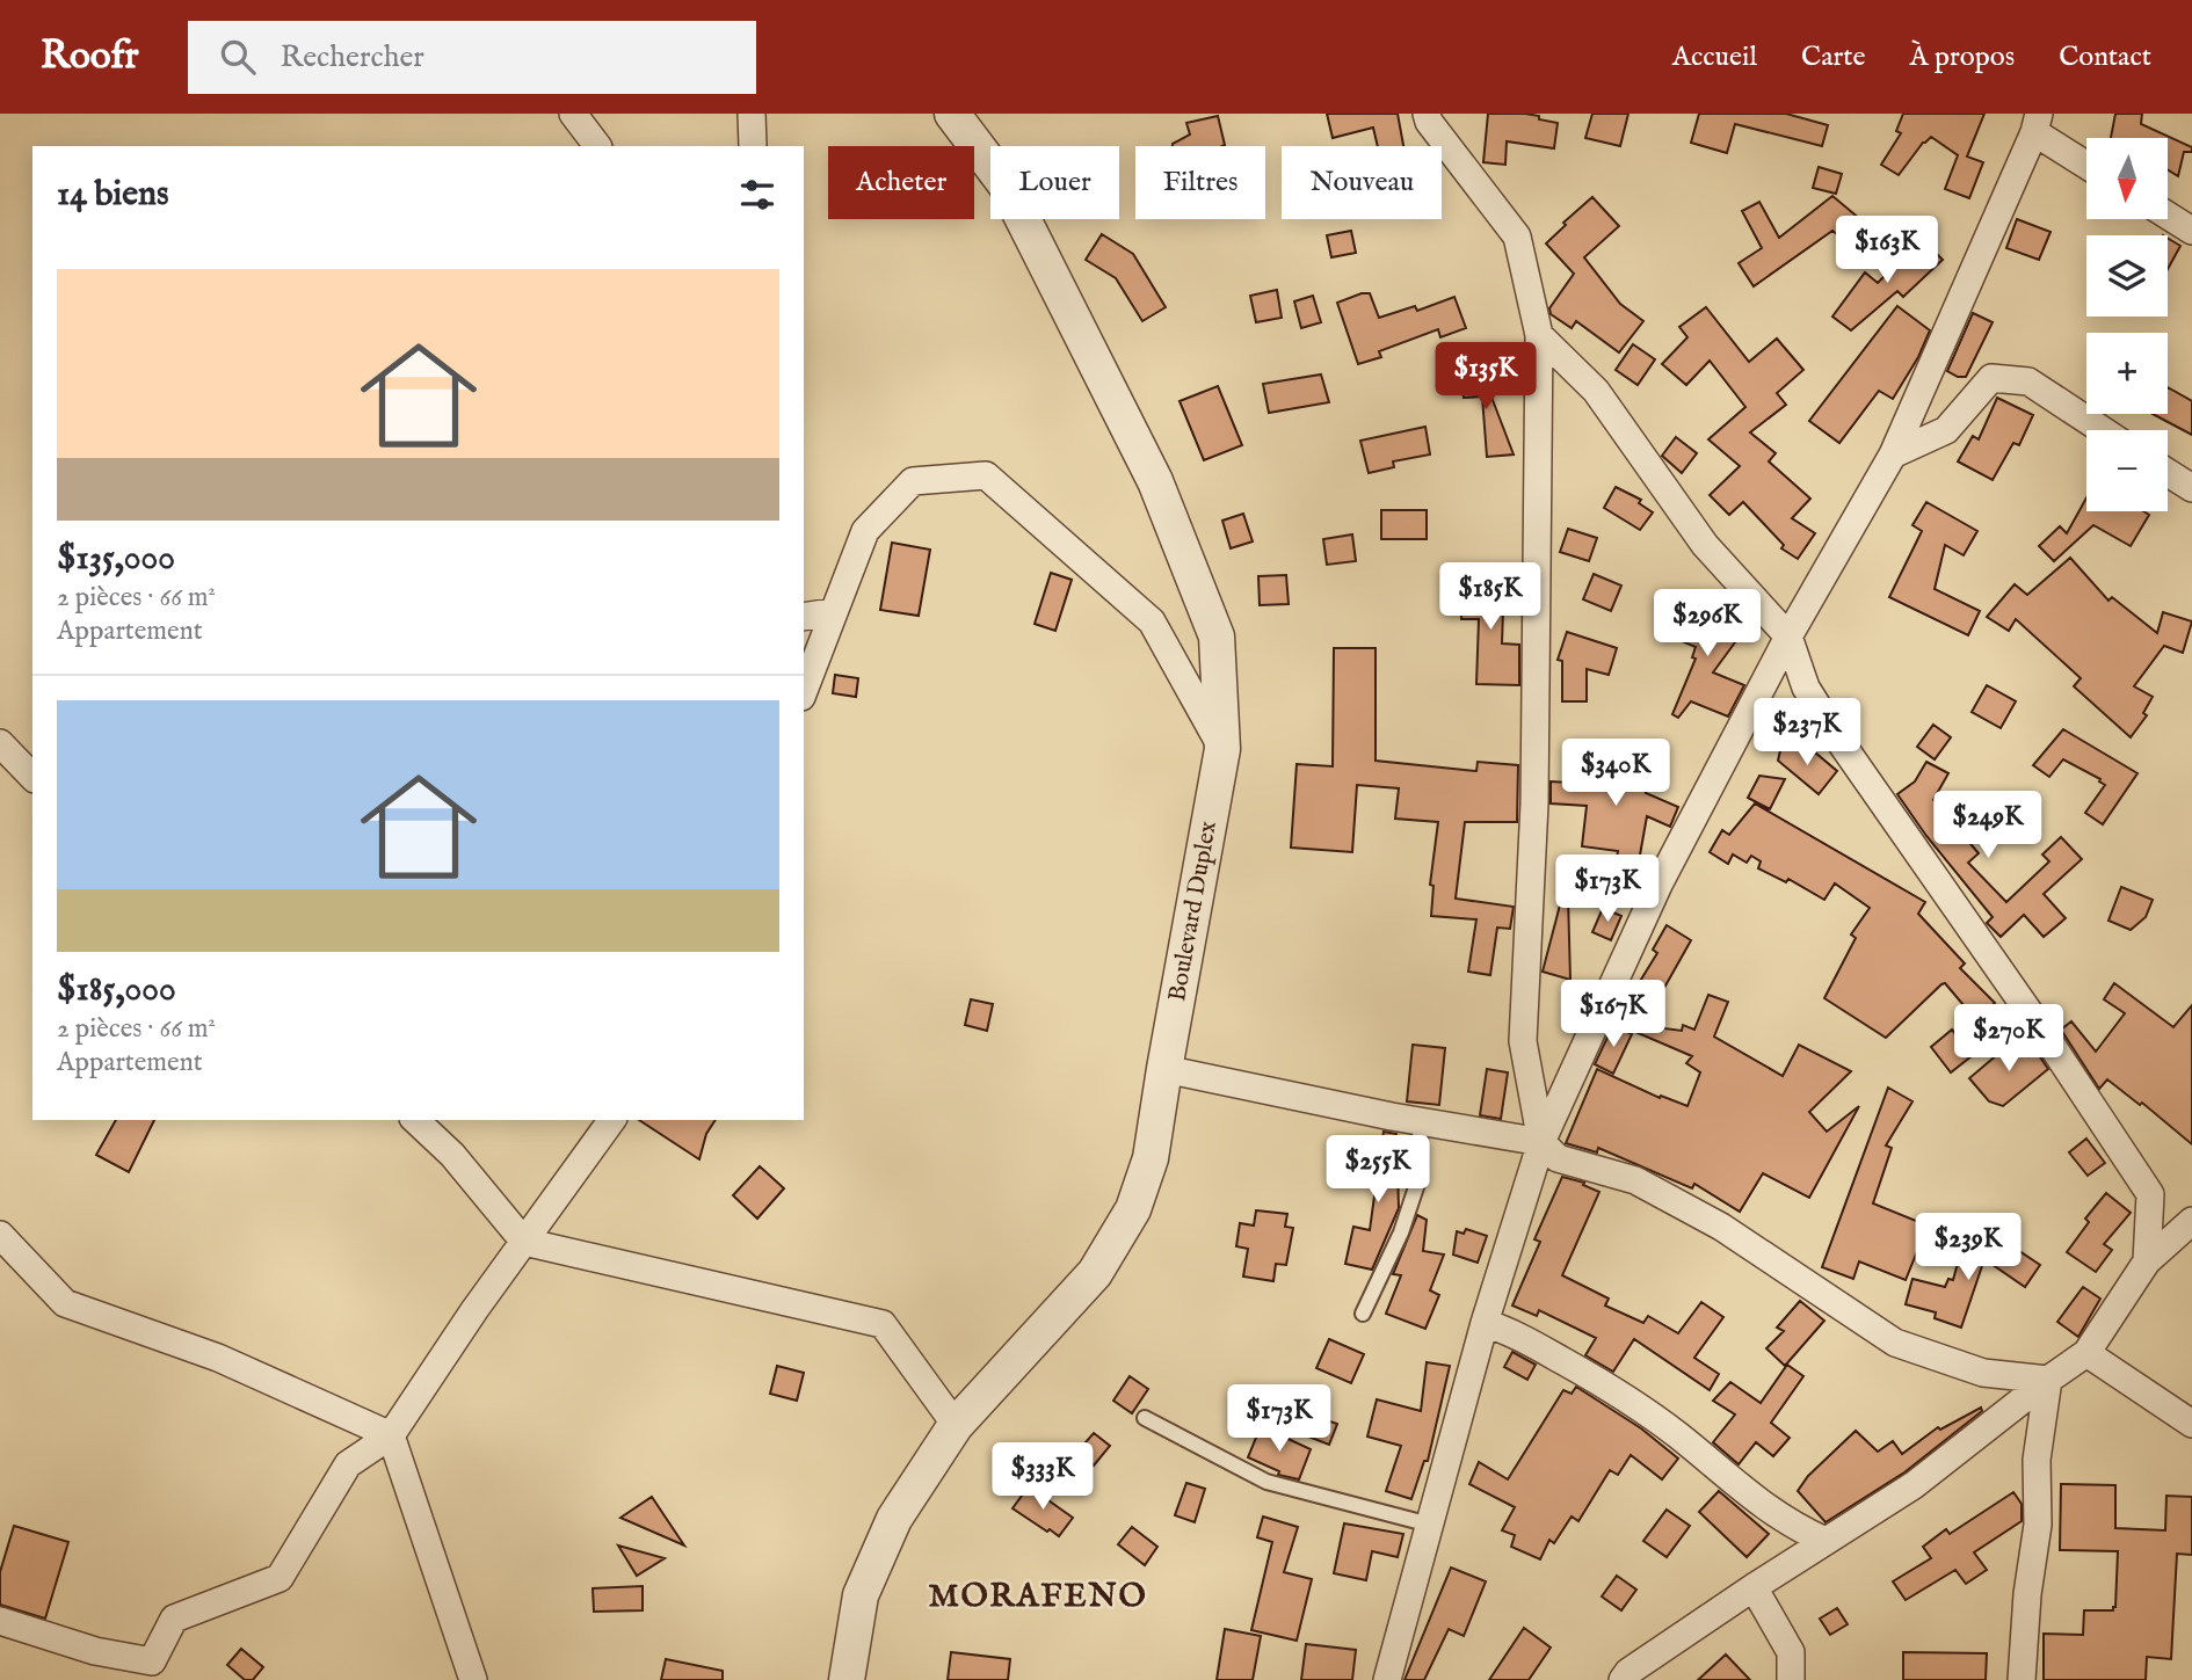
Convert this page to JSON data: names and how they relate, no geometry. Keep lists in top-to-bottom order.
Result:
{
  "streets": {
    "street": ["Boulevard Duplex"]
  },
  "districts": ["MORAFENO"],
  "north": "bottom",
  "page": {
    "header": "Roofr",
    "search": "Rechercher",
    "nav": [
      "Accueil",
      "Carte",
      "À propos",
      "Contact"
    ],
    "map_buttons": ["+", "−"],
    "chip": [
      "Acheter",
      "Louer",
      "Filtres",
      "Nouveau"
    ],
    "heading": "14 biens",
    "price": [
      "$163K",
      "$135K",
      "$185K",
      "$296K",
      "$237K",
      "$340K",
      "$249K",
      "$173K",
      "$167K",
      "$270K",
      "$255K",
      "$239K",
      "$173K",
      "$333K"
    ],
    "list": [
      {
        "name": "$135,000",
        "note": "2 pièces · 66 m² · Appartement"
      },
      {
        "name": "$185,000",
        "note": "2 pièces · 66 m² · Appartement"
      }
    ]
  }
}
